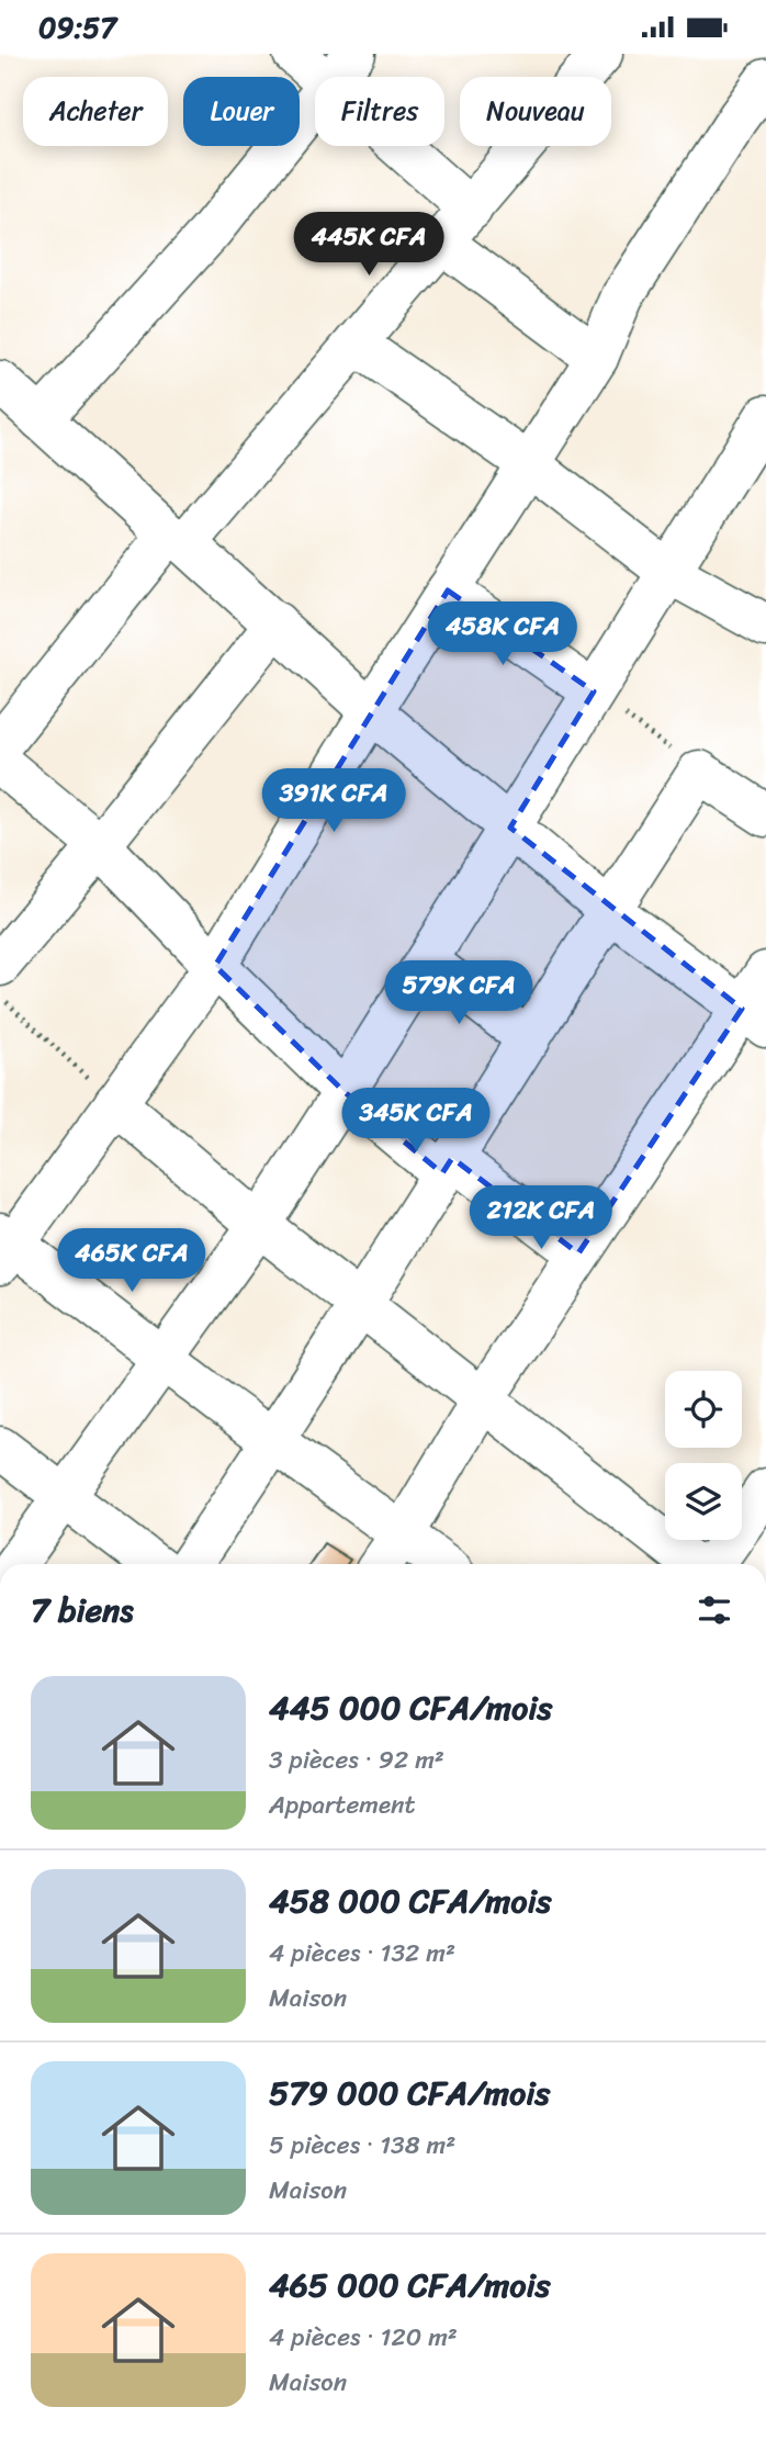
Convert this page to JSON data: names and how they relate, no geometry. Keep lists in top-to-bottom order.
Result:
{
  "page": {
    "status": "09:57",
    "chip": [
      "Acheter",
      "Louer",
      "Filtres",
      "Nouveau"
    ],
    "price": [
      "445K CFA",
      "458K CFA",
      "391K CFA",
      "579K CFA",
      "345K CFA",
      "212K CFA",
      "465K CFA"
    ],
    "heading": "7 biens",
    "list": [
      {
        "name": "445 000 CFA/mois",
        "note": "3 pièces · 92 m² · Appartement"
      },
      {
        "name": "458 000 CFA/mois",
        "note": "4 pièces · 132 m² · Maison"
      },
      {
        "name": "579 000 CFA/mois",
        "note": "5 pièces · 138 m² · Maison"
      },
      {
        "name": "465 000 CFA/mois",
        "note": "4 pièces · 120 m² · Maison"
      }
    ]
  }
}
